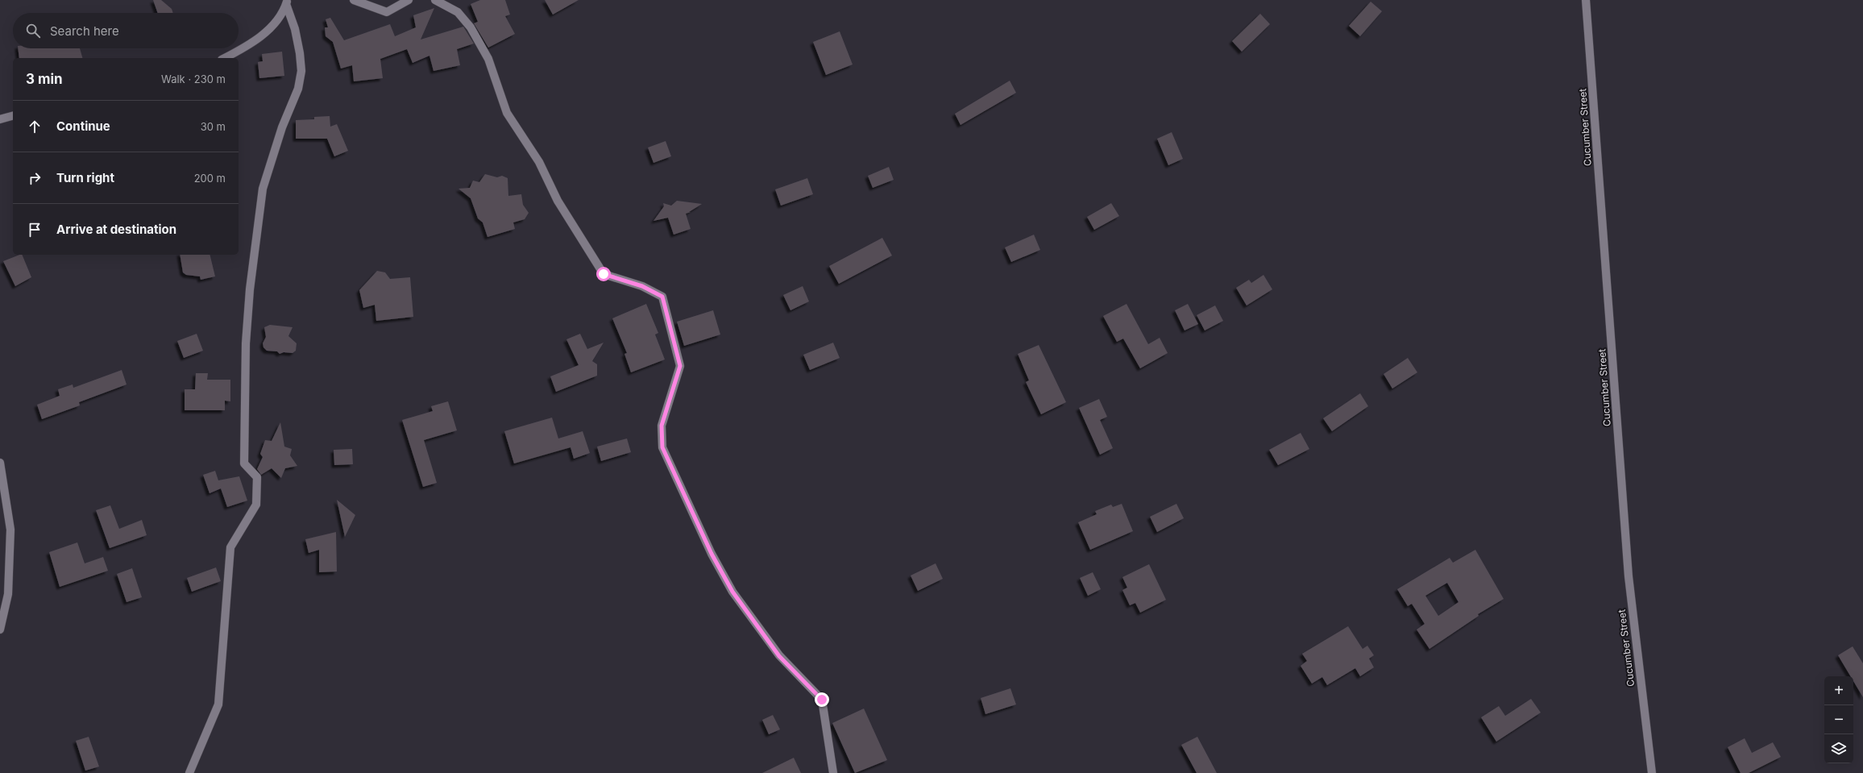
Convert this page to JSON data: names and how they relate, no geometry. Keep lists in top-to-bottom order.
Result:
{
  "streets": {
    "street": ["Cucumber Street"]
  },
  "page": {
    "search": "Search here",
    "heading": ["3 min", "Walk · 230 m"],
    "list": [
      ["Continue", "30 m"],
      ["Turn right", "200 m"],
      "Arrive at destination"
    ],
    "map_buttons": ["+", "−"]
  }
}
